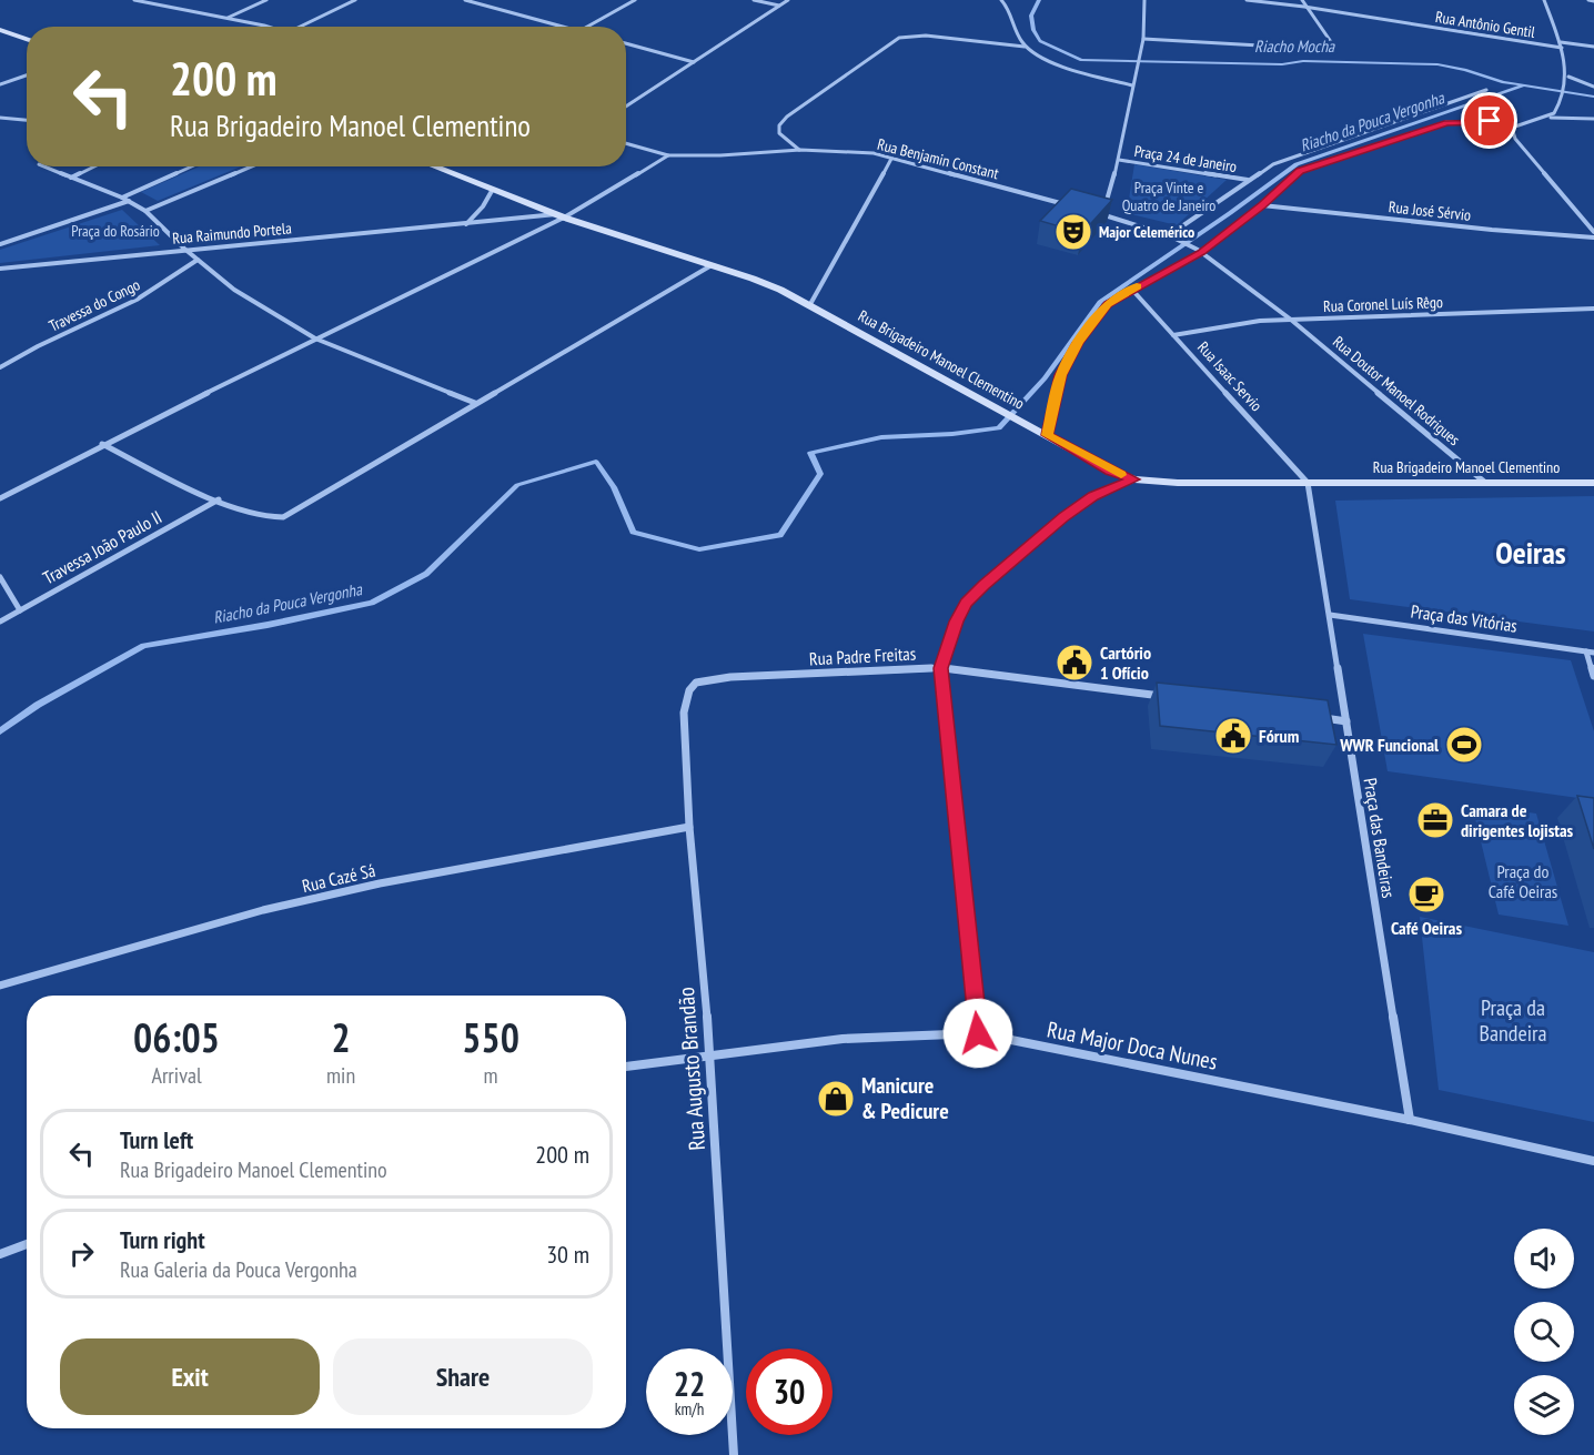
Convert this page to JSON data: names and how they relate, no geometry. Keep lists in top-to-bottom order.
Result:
{
  "streets": {
    "main road": ["Rua Brigadeiro Manoel Clementino"],
    "street": [
      "Rua Antônio Gentil",
      "Rua Benjamin Constant",
      "Praça 24 de Janeiro",
      "Rua José Sérvio",
      "Rua Raimundo Portela",
      "Rua Coronel Luís Rêgo",
      "Travessa do Congo",
      "Rua Isaac Servio",
      "Rua Doutor Manoel Rodrigues",
      "Travessa João Paulo II",
      "Praça das Vitórias",
      "Rua Padre Freitas",
      "Praça das Bandeiras",
      "Rua Cazé Sá",
      "Rua Major Doca Nunes",
      "Rua Augusto Brandão"
    ]
  },
  "crossings": [
    ["Rua Raimundo Portela", "Rua Brigadeiro Manoel Clementino"],
    ["Rua Coronel Luís Rêgo", "Rua Isaac Servio"],
    ["Rua Coronel Luís Rêgo", "Rua Doutor Manoel Rodrigues"],
    ["Rua Brigadeiro Manoel Clementino", "Rua Isaac Servio"],
    ["Rua Brigadeiro Manoel Clementino", "Rua Doutor Manoel Rodrigues"],
    ["Rua Brigadeiro Manoel Clementino", "Praça das Bandeiras"],
    ["Rua Isaac Servio", "Praça das Bandeiras"],
    ["Praça das Vitórias", "Praça das Bandeiras"],
    ["Rua Padre Freitas", "Rua Augusto Brandão"],
    ["Praça das Bandeiras", "Rua Major Doca Nunes"],
    ["Rua Cazé Sá", "Rua Augusto Brandão"],
    ["Rua Major Doca Nunes", "Rua Augusto Brandão"]
  ],
  "districts": ["Oeiras"],
  "water": ["Riacho Mocha", "Riacho da Pouca Vergonha"],
  "parks": [
    "Praça Vinte e Quatro de Janeiro",
    "Praça do Rosário",
    "Praça do Café Oeiras",
    "Praça da Bandeira"
  ],
  "places": {
    "theatre": ["Major Celemérico"],
    "public building": ["Cartório 1 Ofício", "Fórum"],
    "sports": ["WWR Funcional"],
    "office": ["Camara de dirigentes lojistas"],
    "cafe": ["Café Oeiras"],
    "shop": ["Manicure & Pedicure"]
  },
  "page": {
    "turn": ["200 m", "Rua Brigadeiro Manoel Clementino"],
    "eta": [
      "06:05",
      "Arrival",
      "2",
      "min",
      "550",
      "m"
    ],
    "list": [
      {
        "name": "Turn left",
        "note": "Rua Brigadeiro Manoel Clementino",
        "value": "200 m"
      },
      {
        "name": "Turn right",
        "note": "Rua Galeria da Pouca Vergonha",
        "value": "30 m"
      }
    ],
    "buttons": ["Exit", "Share"],
    "speed": "22 km/h",
    "limit": "30"
  }
}
